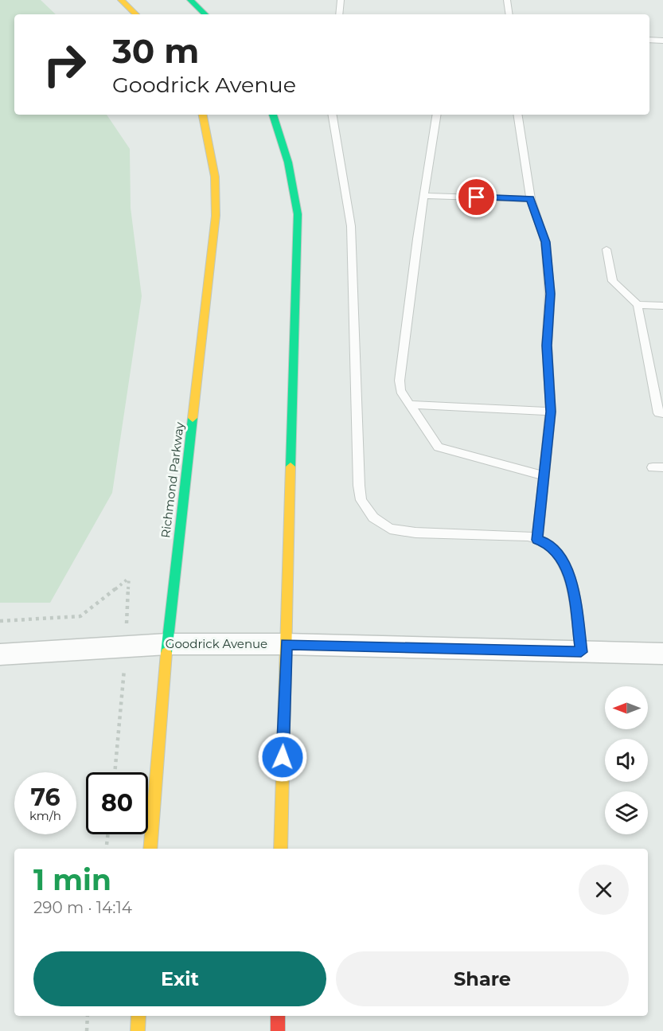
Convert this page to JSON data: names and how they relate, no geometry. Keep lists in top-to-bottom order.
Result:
{
  "streets": {
    "highway": ["Richmond Parkway"],
    "street": ["Goodrick Avenue"]
  },
  "crossings": [
    ["Richmond Parkway", "Goodrick Avenue"]
  ],
  "north": "left",
  "page": {
    "turn": ["30 m", "Goodrick Avenue"],
    "speed": "76 km/h",
    "limit": "80",
    "heading": ["1 min", "290 m · 14:14"],
    "buttons": ["Exit", "Share"]
  }
}
